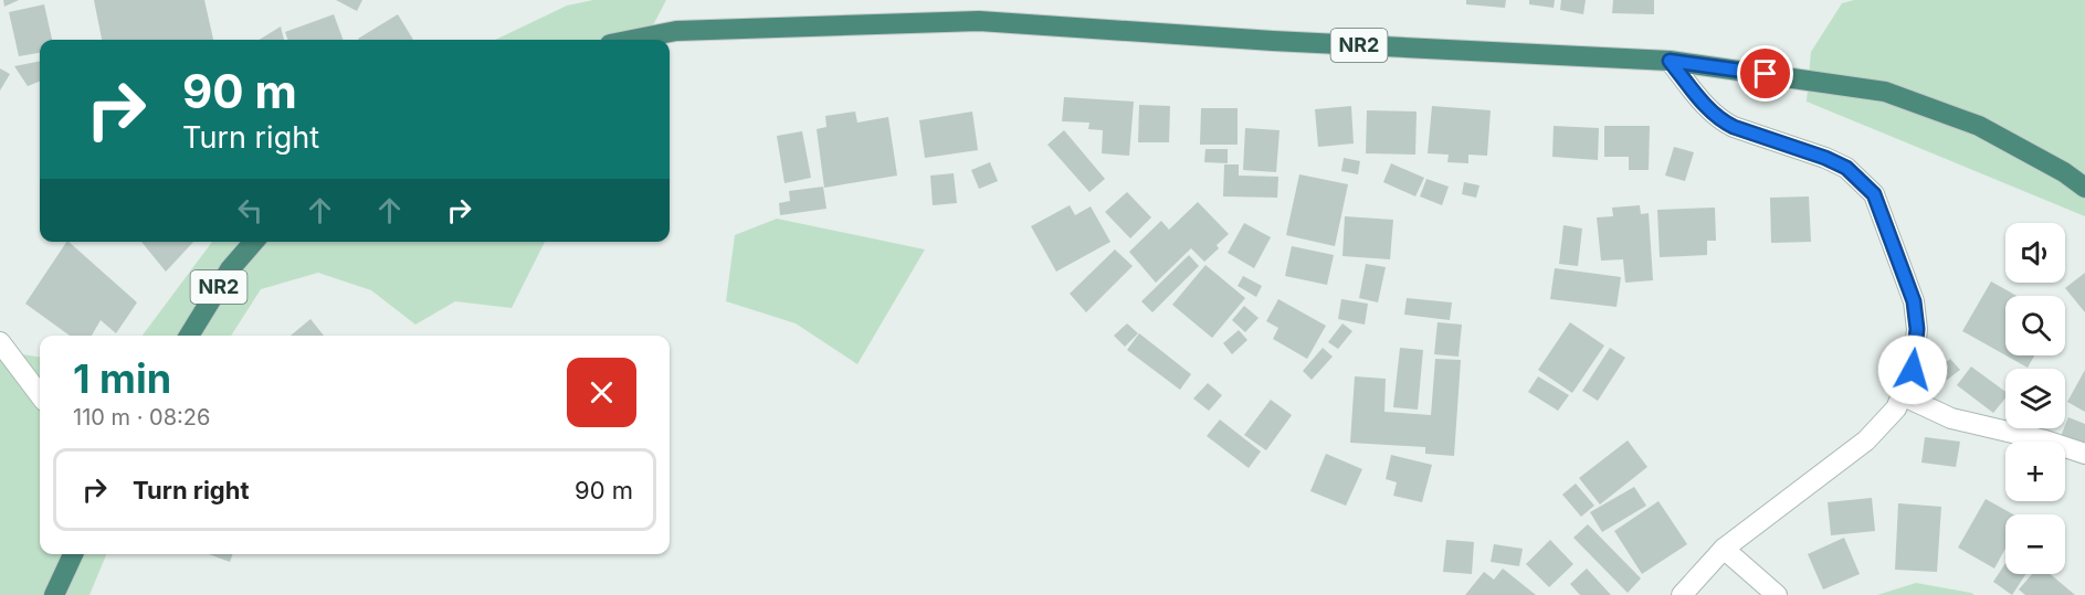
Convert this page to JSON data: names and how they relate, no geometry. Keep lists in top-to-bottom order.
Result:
{
  "streets": {
    "highway": ["NR2"]
  },
  "page": {
    "turn": ["90 m", "Turn right"],
    "map_buttons": ["+", "−"],
    "heading": ["1 min", "110 m · 08:26"],
    "list": [
      {
        "name": "Turn right",
        "value": "90 m"
      }
    ]
  }
}
